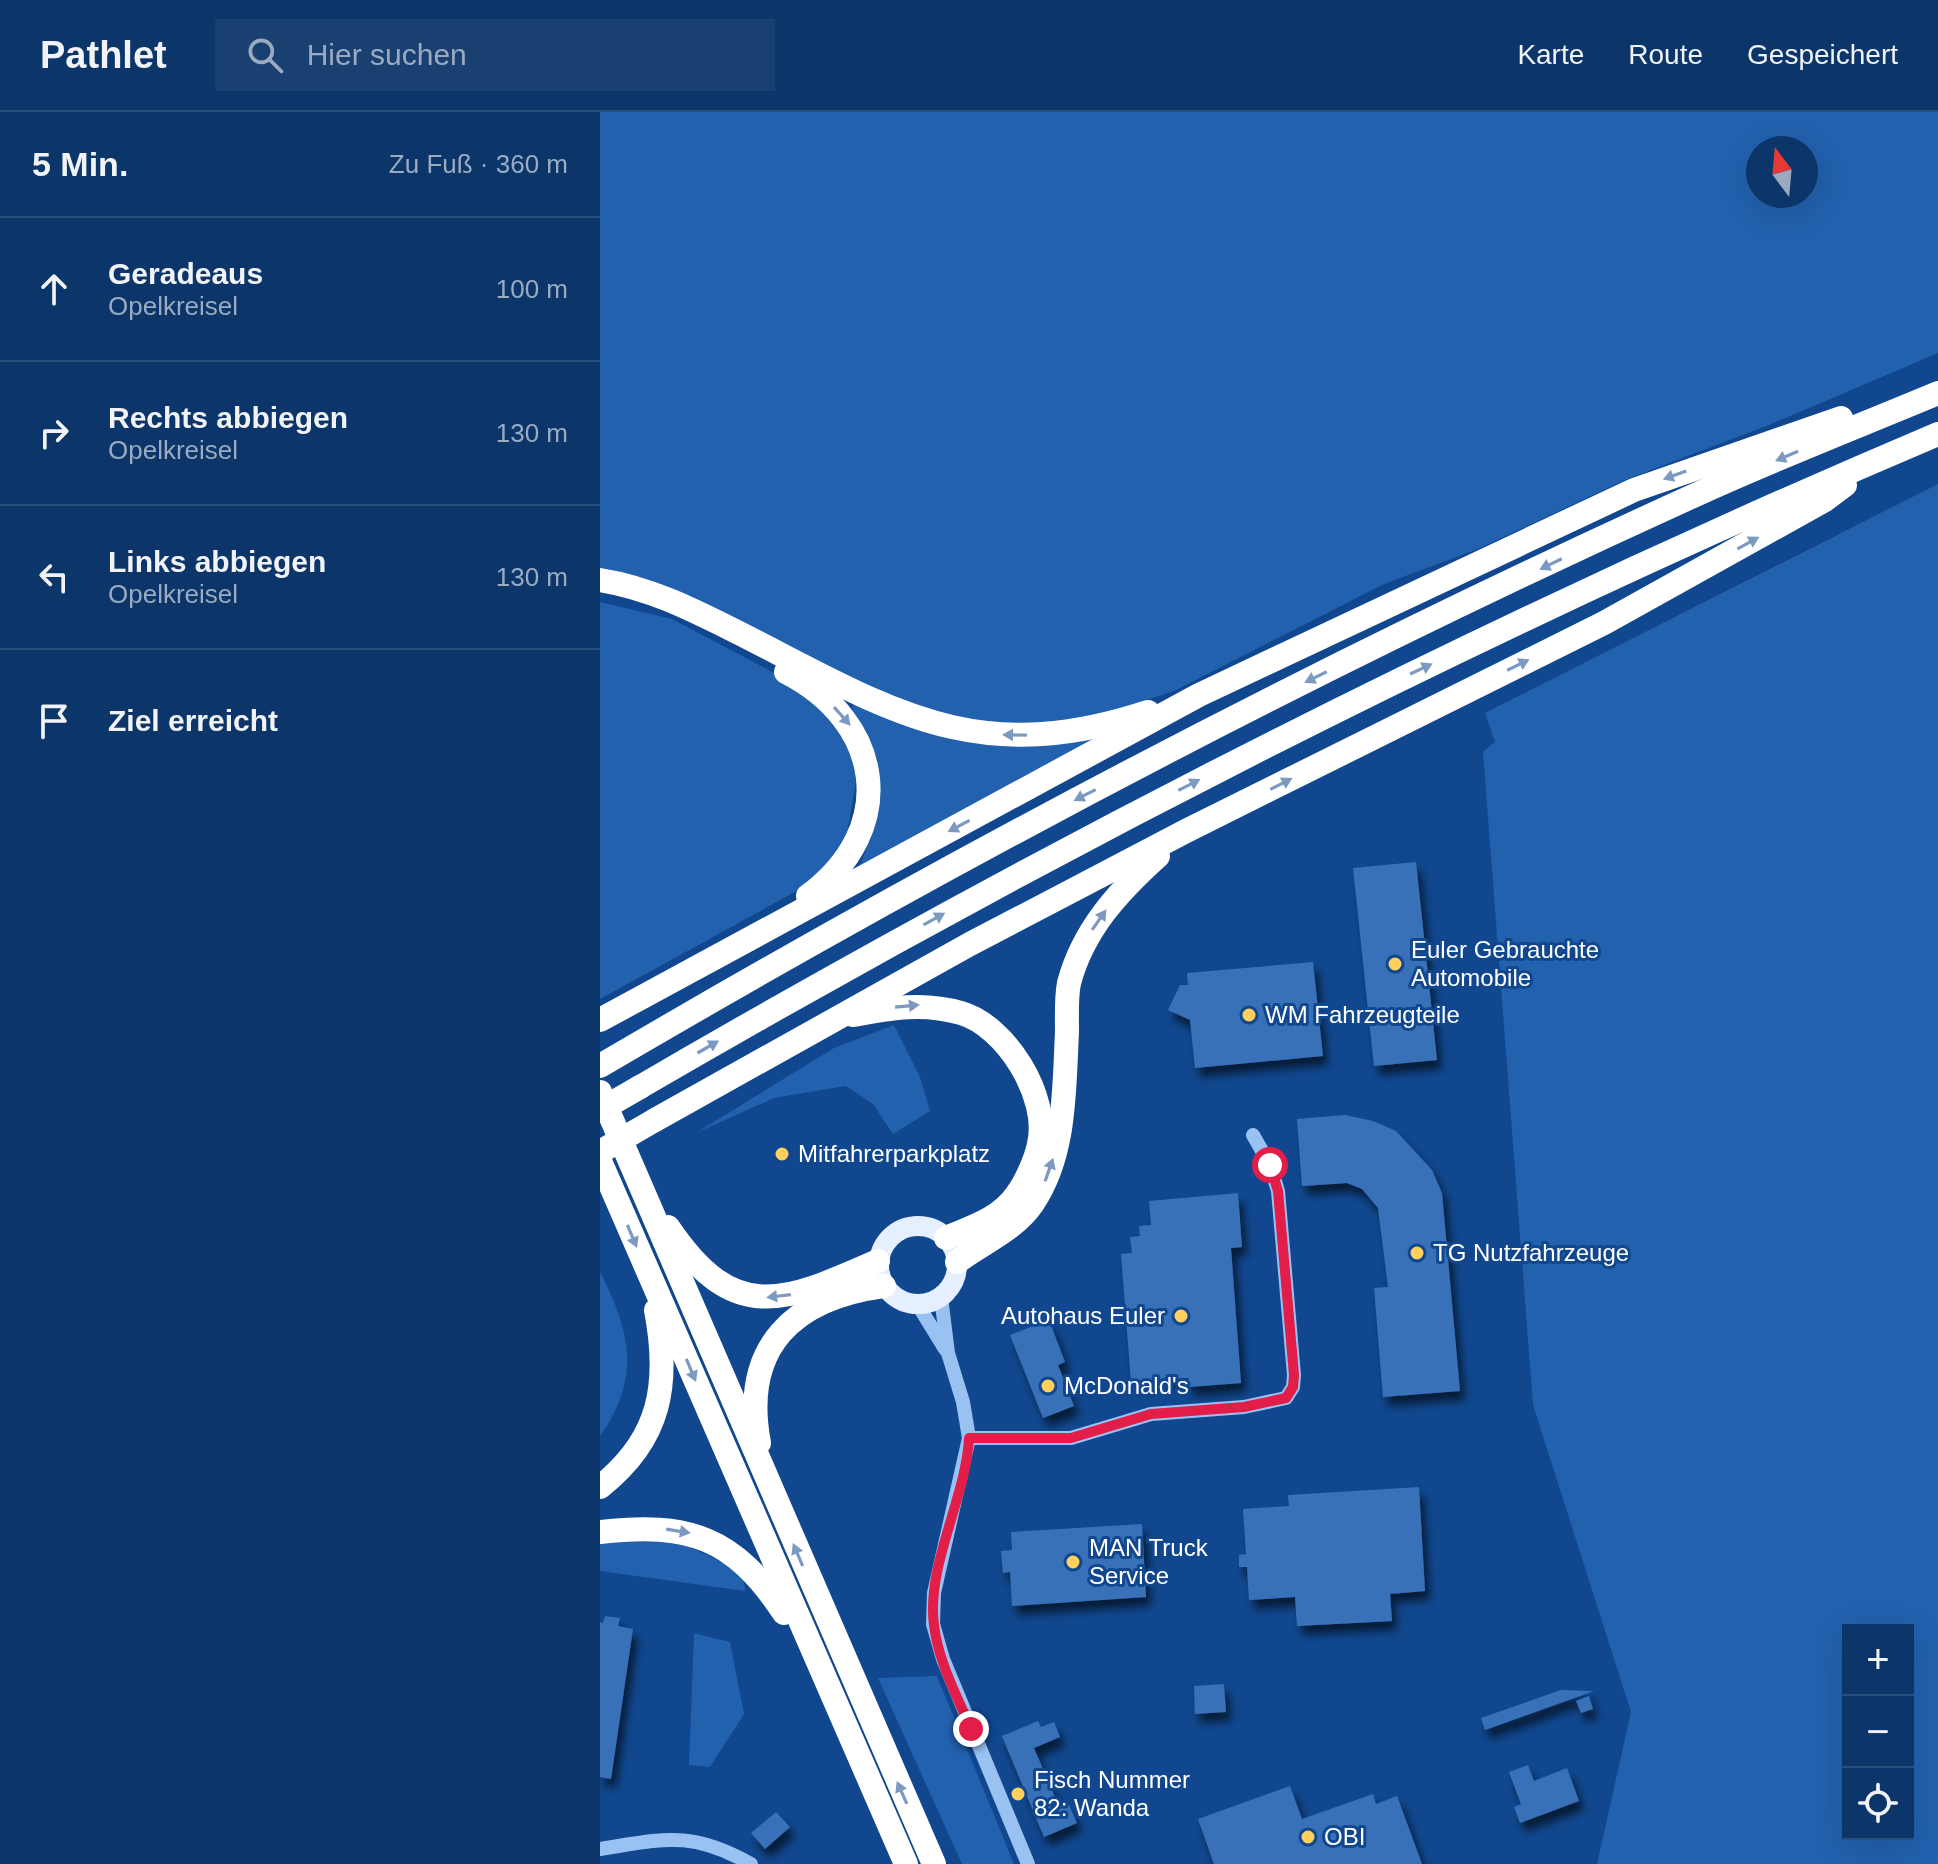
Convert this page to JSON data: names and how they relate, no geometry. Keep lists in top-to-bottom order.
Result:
{
  "places": [
    "Euler Gebrauchte Automobile",
    "WM Fahrzeugteile",
    "Mitfahrerparkplatz",
    "TG Nutzfahrzeuge",
    "Autohaus Euler",
    "McDonald's",
    "MAN Truck Service",
    "Fisch Nummer 82: Wanda",
    "OBI"
  ],
  "north": "top",
  "page": {
    "header": "Pathlet",
    "search": "Hier suchen",
    "nav": ["Karte", "Route", "Gespeichert"],
    "heading": ["5 Min.", "Zu Fuß · 360 m"],
    "list": [
      ["Geradeaus", "Opelkreisel", "100 m"],
      ["Rechts abbiegen", "Opelkreisel", "130 m"],
      ["Links abbiegen", "Opelkreisel", "130 m"],
      "Ziel erreicht"
    ],
    "map_buttons": ["+", "−"]
  }
}
